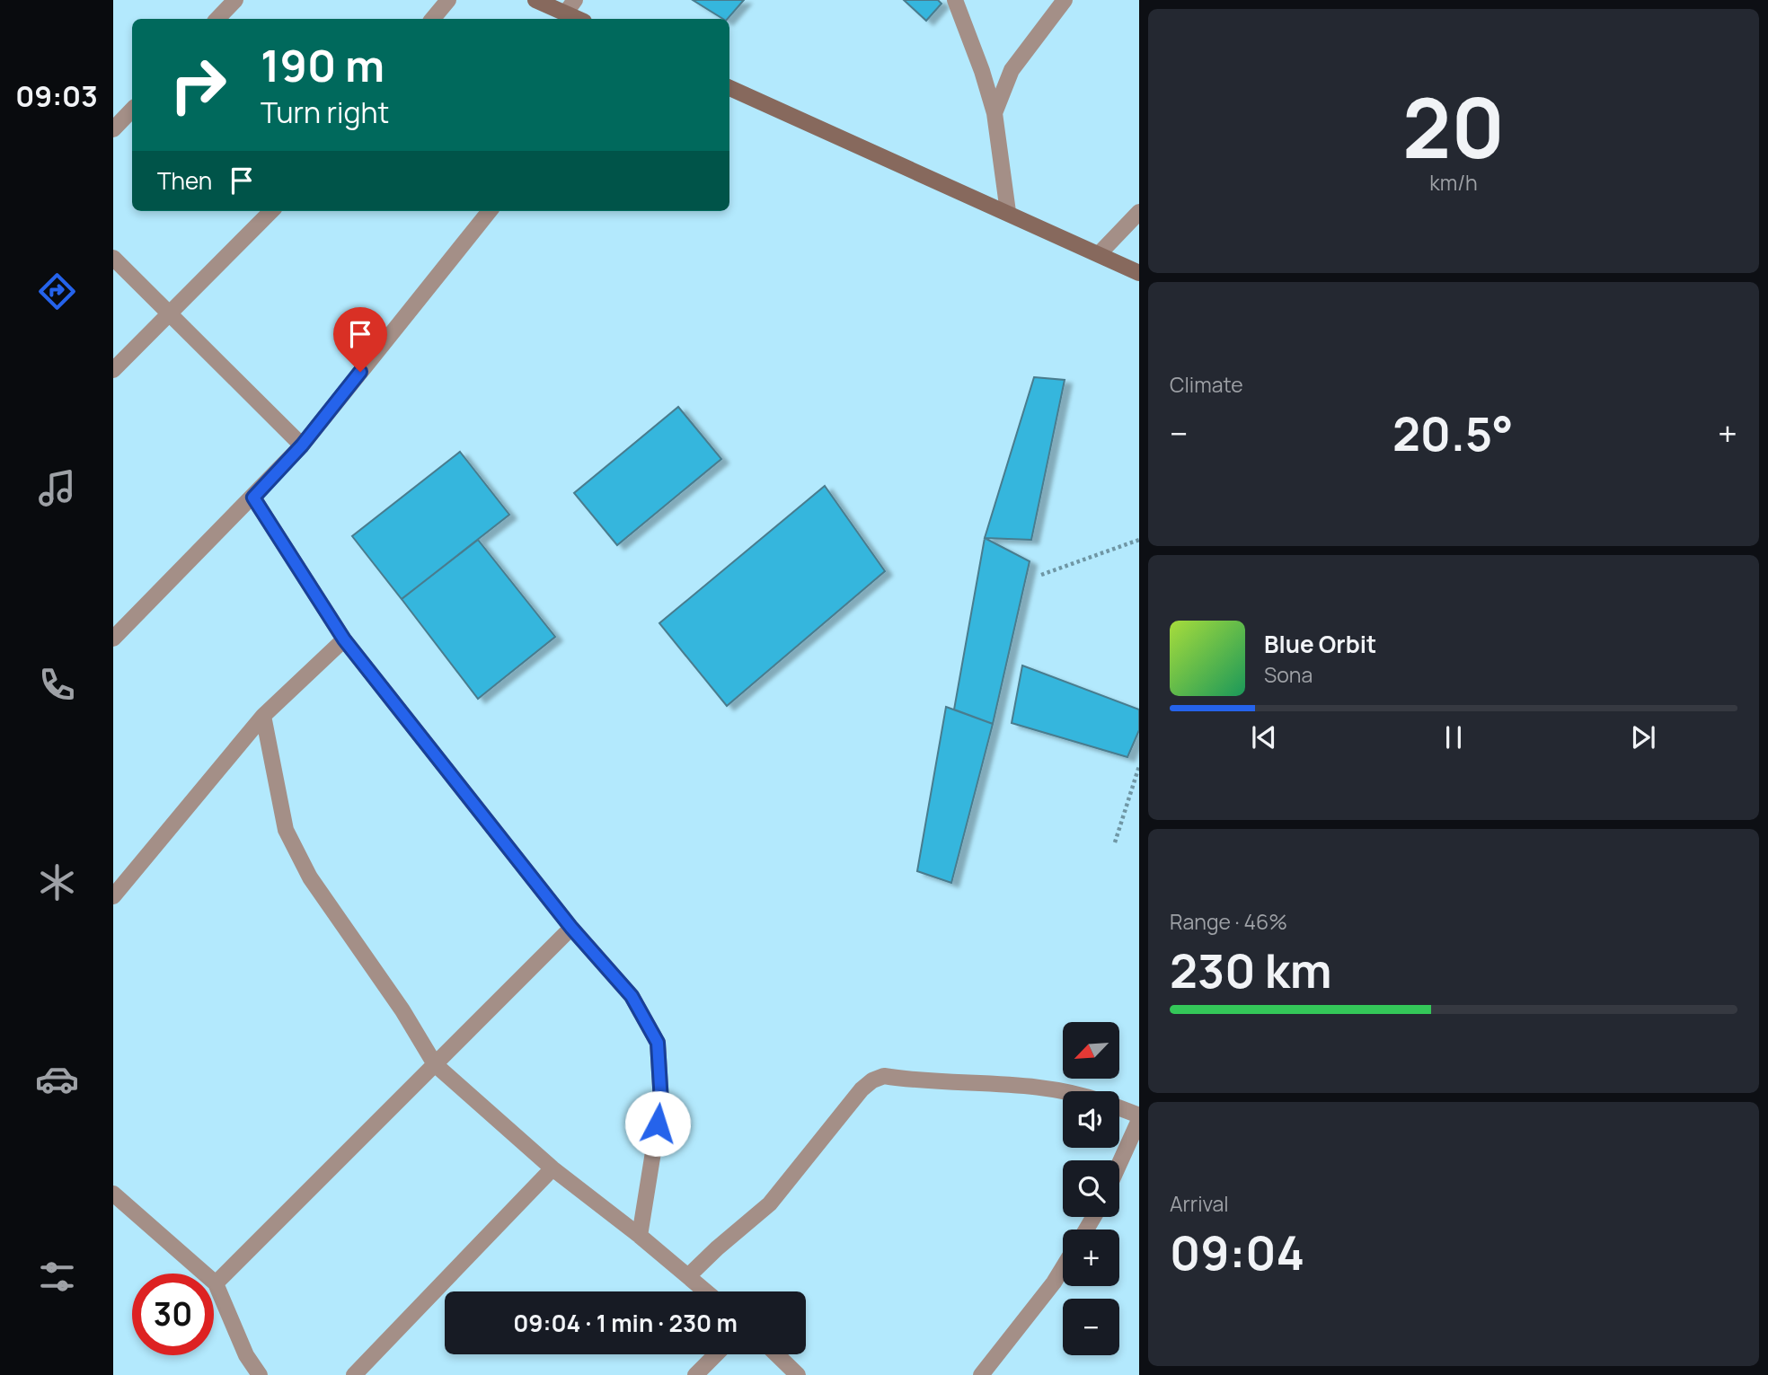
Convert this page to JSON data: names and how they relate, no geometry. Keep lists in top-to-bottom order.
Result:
{
  "north": "bottom left",
  "page": {
    "tabs": "09:03",
    "tile": [
      ["20", "km/h"],
      "Climate",
      ["Range · 46%", "230 km"],
      ["Arrival", "09:04"]
    ],
    "turn": ["190 m", "Turn right"],
    "then": "Then",
    "heat": ["−", "20.5°", "+"],
    "song": ["Blue Orbit", "Sona"],
    "map_buttons": ["+", "−"],
    "limit": "30",
    "trip": "09:04 · 1 min · 230 m"
  }
}
